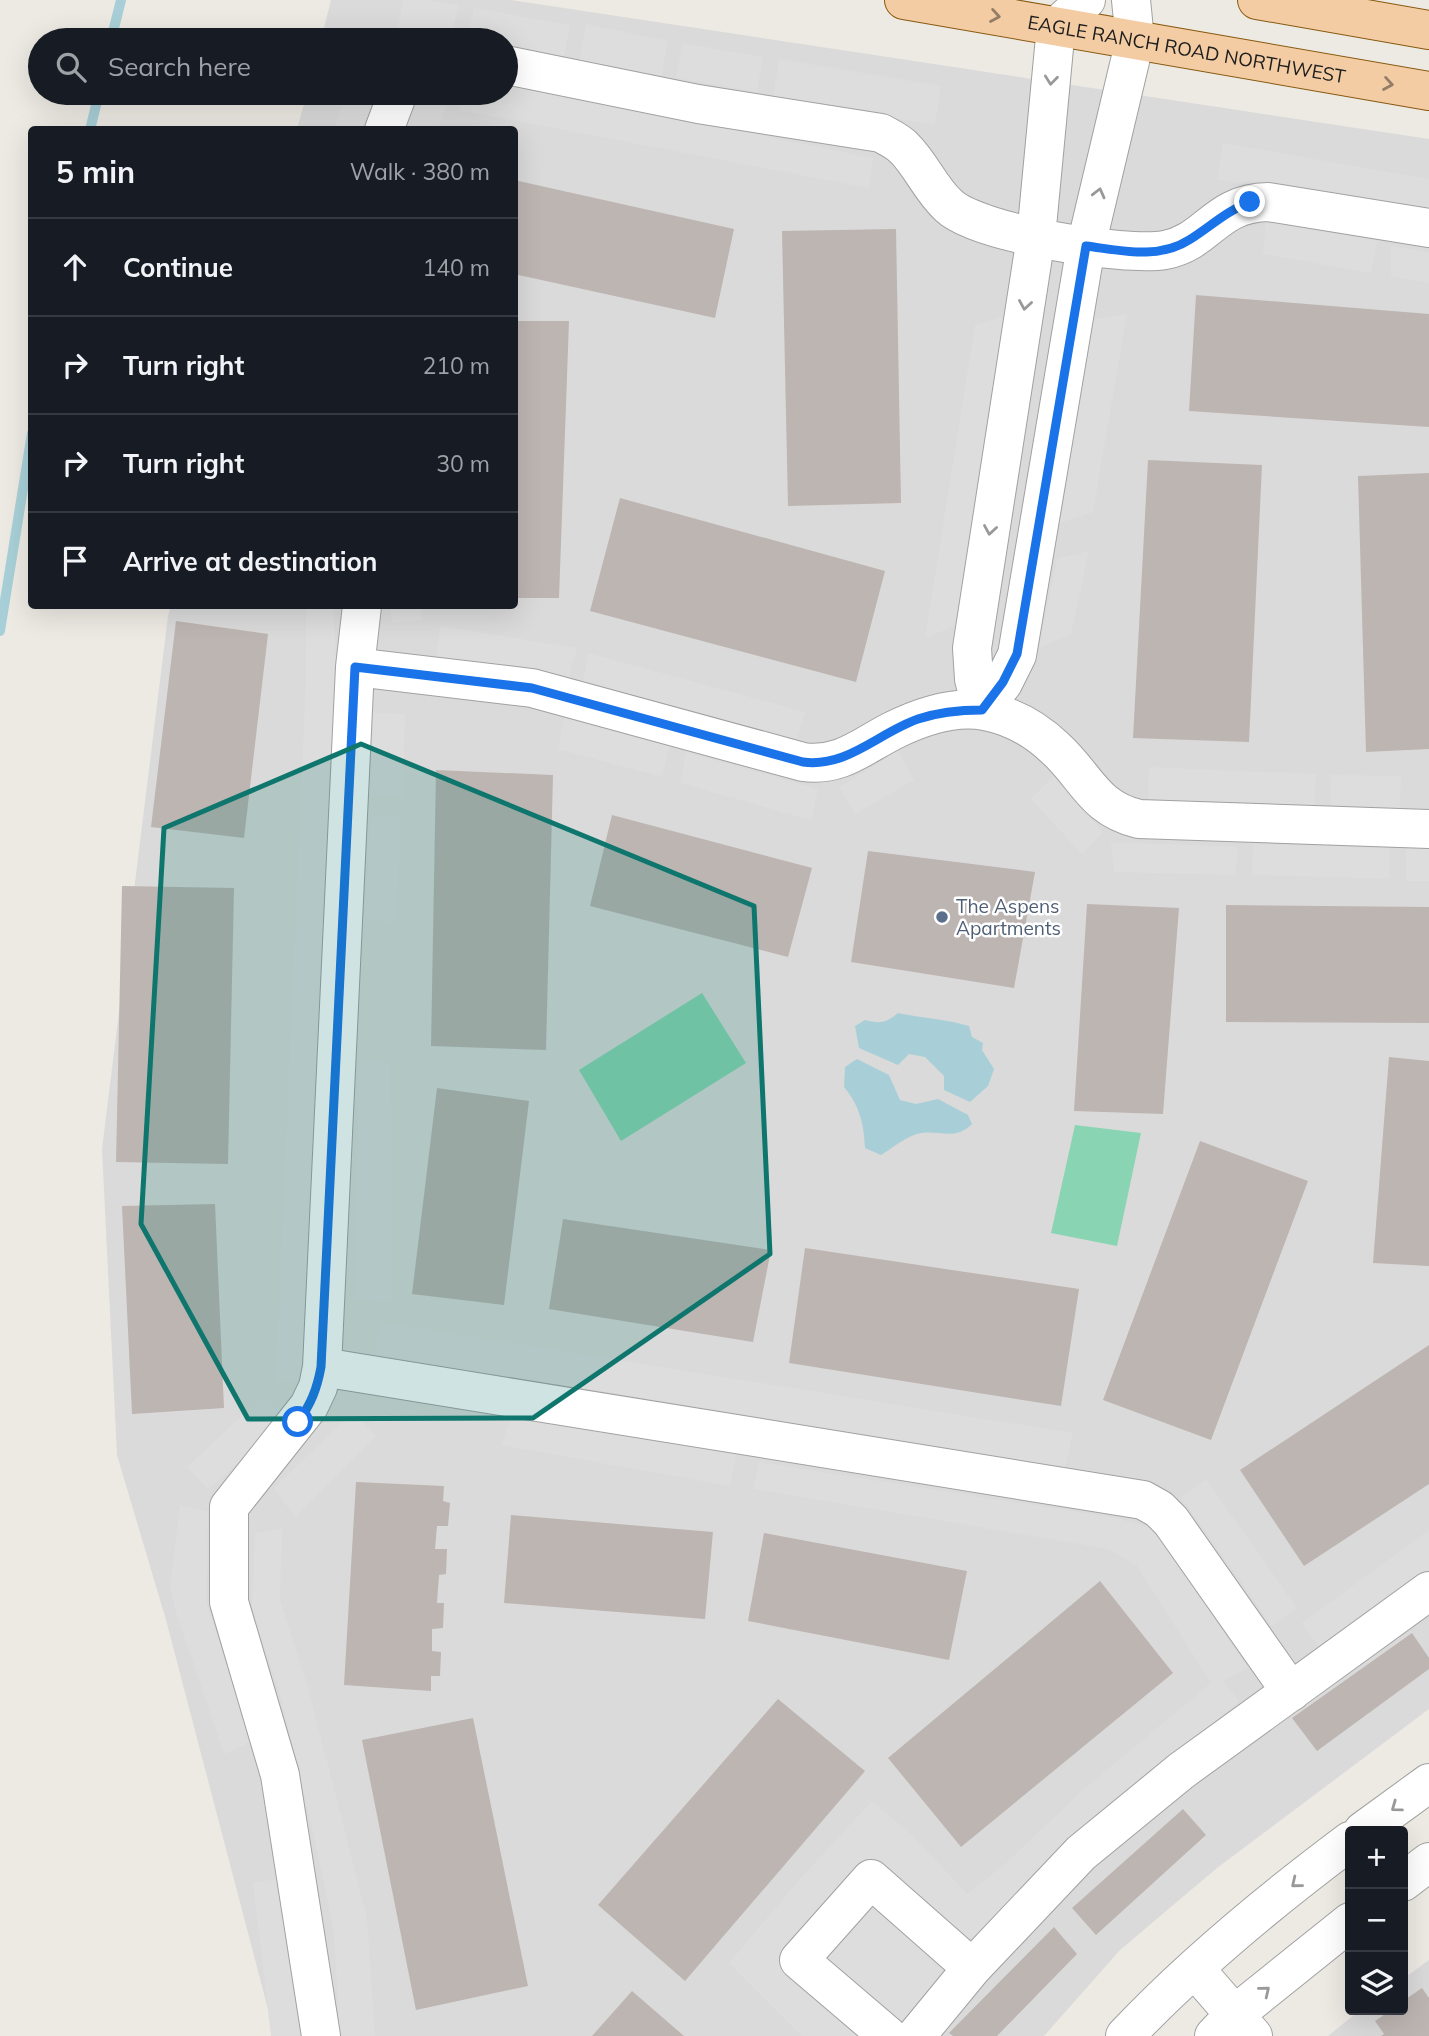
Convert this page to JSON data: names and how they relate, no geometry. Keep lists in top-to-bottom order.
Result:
{
  "streets": {
    "main road": ["EAGLE RANCH ROAD NORTHWEST"]
  },
  "places": ["The Aspens Apartments"],
  "page": {
    "search": "Search here",
    "heading": ["5 min", "Walk · 380 m"],
    "list": [
      ["Continue", "140 m"],
      ["Turn right", "210 m"],
      ["Turn right", "30 m"],
      "Arrive at destination"
    ],
    "map_buttons": ["+", "−"]
  }
}
